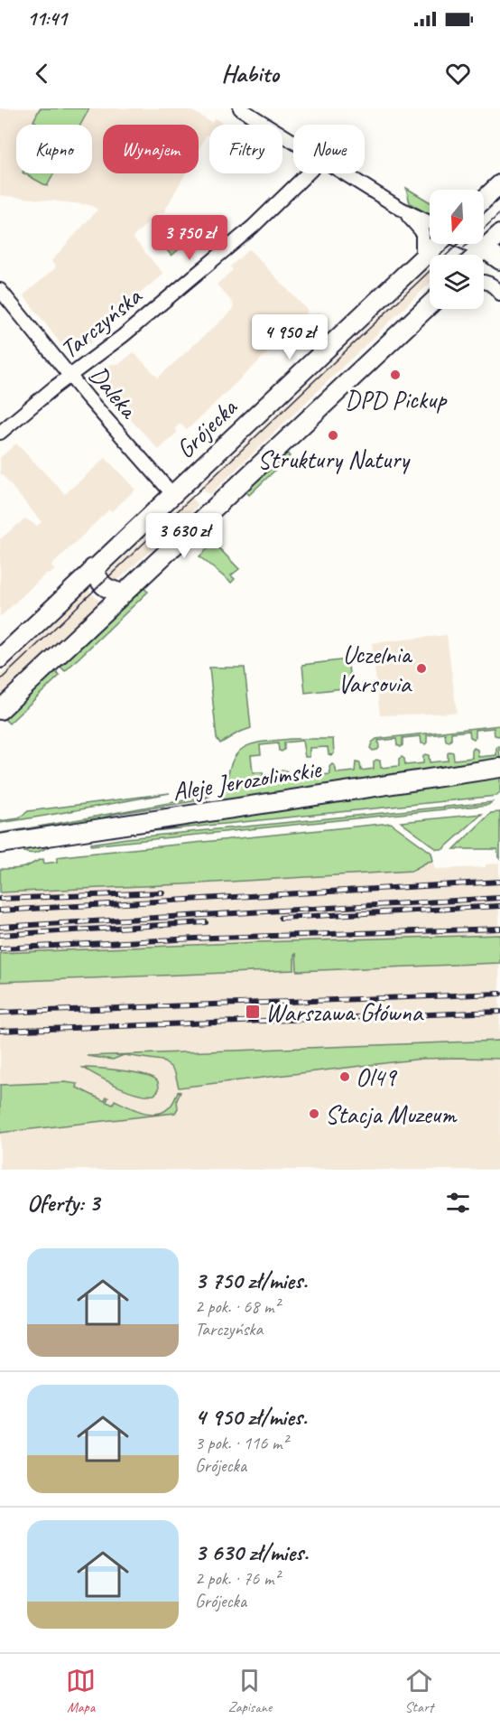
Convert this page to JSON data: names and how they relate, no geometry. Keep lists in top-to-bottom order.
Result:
{
  "streets": {
    "main road": ["Grójecka", "Aleje Jerozolimskie"],
    "street": ["Tarczyńska", "Daleka"]
  },
  "crossings": [
    ["Tarczyńska", "Daleka"],
    ["Daleka", "Grójecka"]
  ],
  "places": {
    "other": [
      "DPD Pickup",
      "Struktury Natury",
      "Uczelnia Varsovia",
      "Ol49",
      "Stacja Muzeum"
    ],
    "transit": ["Warszawa Główna"]
  },
  "north": "bottom",
  "page": {
    "status": "11:41",
    "header": "Habito",
    "chip": [
      "Kupno",
      "Wynajem",
      "Filtry",
      "Nowe"
    ],
    "price": ["3 750 zł", "4 950 zł", "3 630 zł"],
    "heading": "Oferty: 3",
    "list": [
      {
        "name": "3 750 zł/mies.",
        "note": "2 pok. · 68 m² · Tarczyńska"
      },
      {
        "name": "4 950 zł/mies.",
        "note": "3 pok. · 116 m² · Grójecka"
      },
      {
        "name": "3 630 zł/mies.",
        "note": "2 pok. · 76 m² · Grójecka"
      }
    ],
    "tabs": ["Mapa", "Zapisane", "Start"]
  }
}
